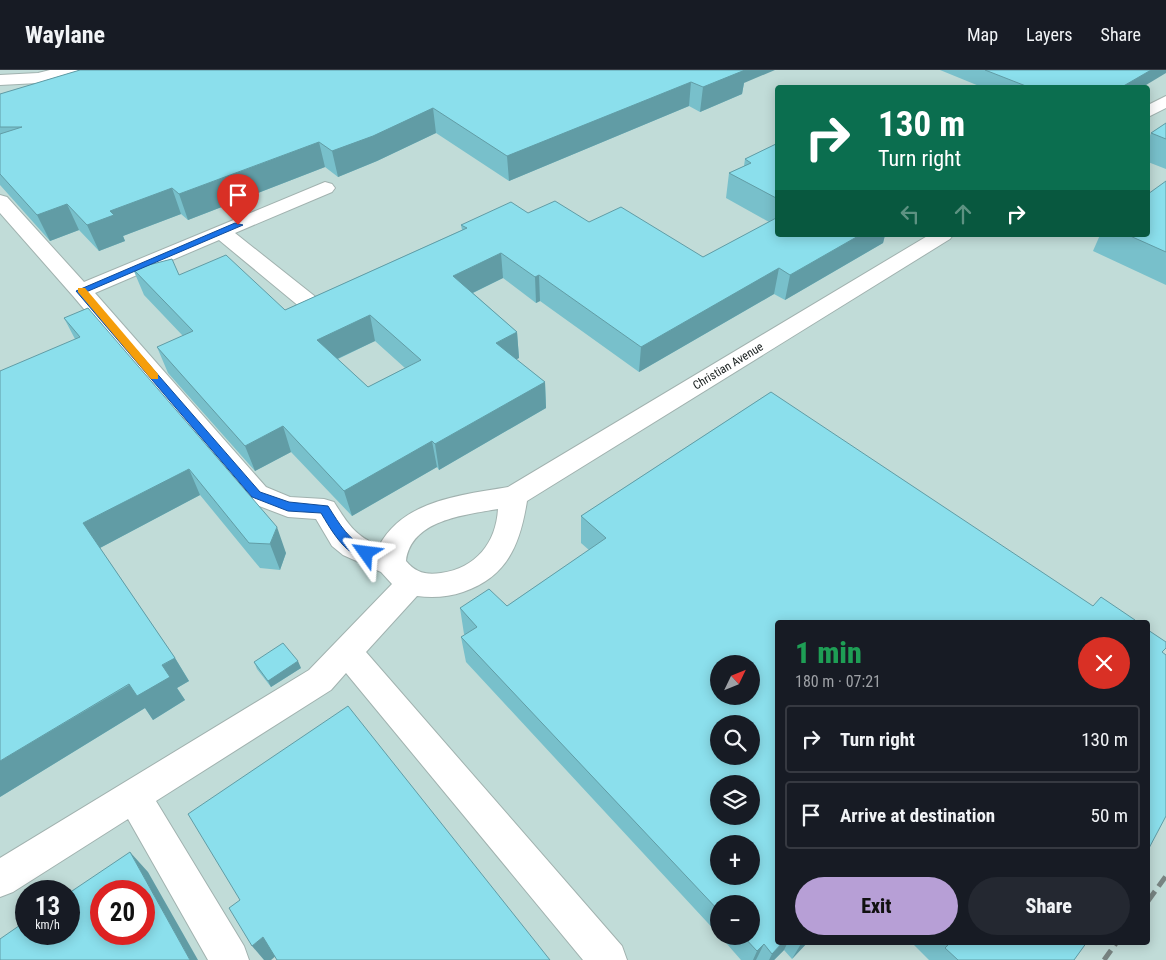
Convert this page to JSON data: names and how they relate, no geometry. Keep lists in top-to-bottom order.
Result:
{
  "streets": {
    "street": ["Christian Avenue"]
  },
  "north": "top right",
  "page": {
    "header": "Waylane",
    "nav": ["Map", "Layers", "Share"],
    "turn": ["130 m", "Turn right"],
    "heading": ["1 min", "180 m · 07:21"],
    "map_buttons": ["+", "−"],
    "list": [
      {
        "name": "Turn right",
        "value": "130 m"
      },
      {
        "name": "Arrive at destination",
        "value": "50 m"
      }
    ],
    "buttons": ["Exit", "Share"],
    "speed": "13 km/h",
    "limit": "20"
  }
}
